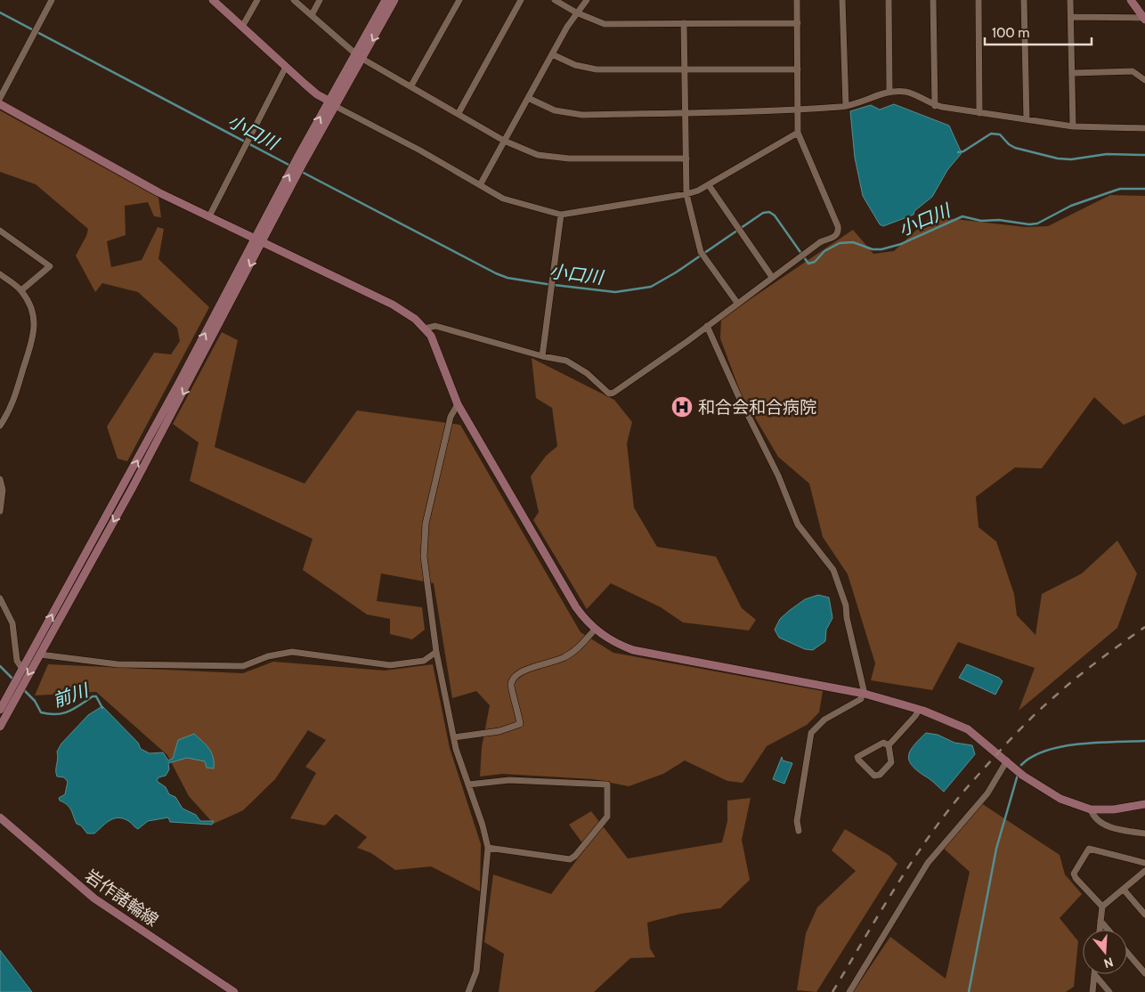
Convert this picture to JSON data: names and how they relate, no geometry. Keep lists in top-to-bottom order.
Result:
{
  "streets": {
    "street": ["岩作諸輪線"]
  },
  "water": ["小口川", "前川"],
  "places": {
    "hospital": ["和合会和合病院"]
  },
  "scale_bar": "100 m",
  "north": "bottom"
}
